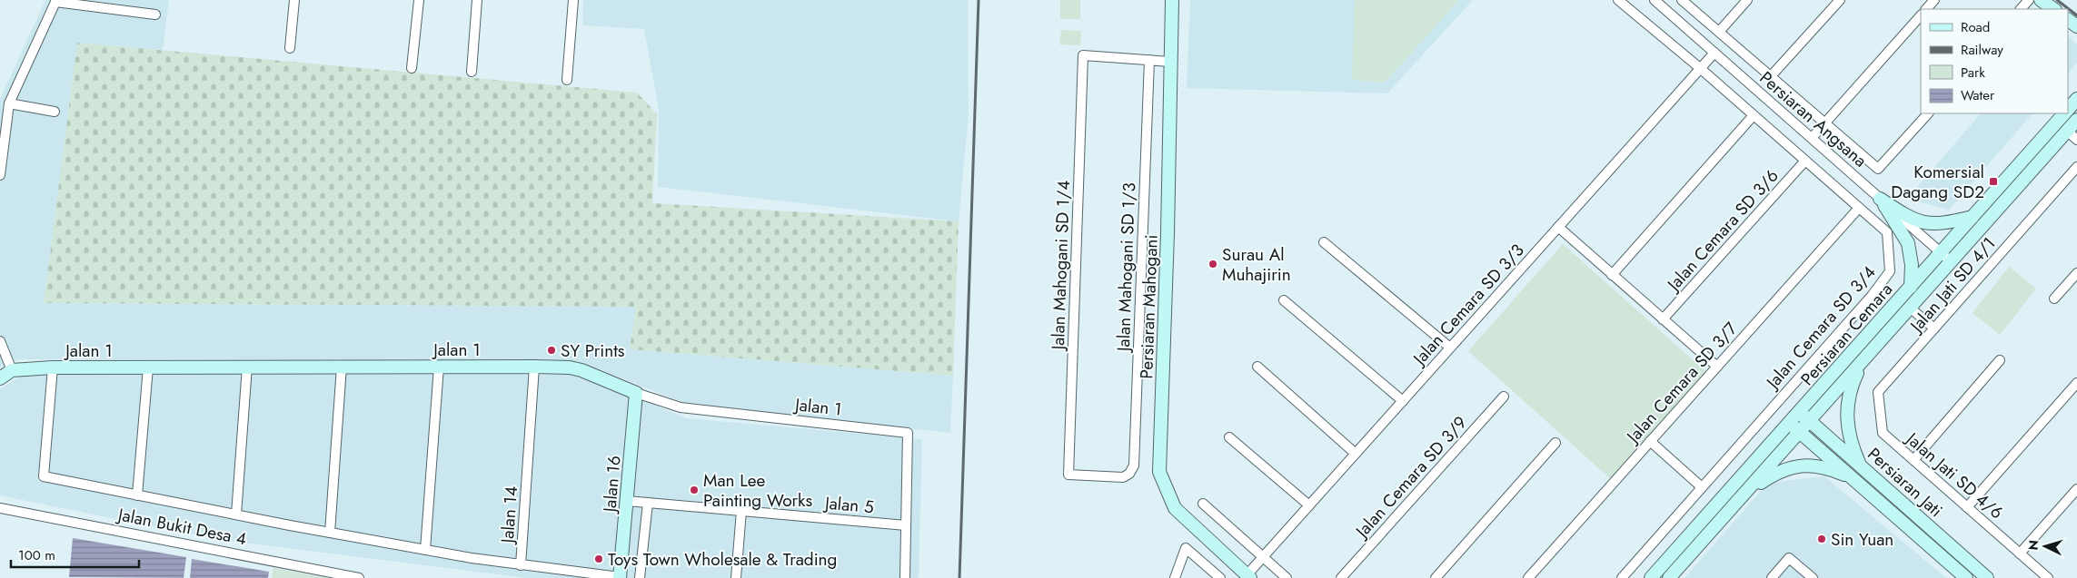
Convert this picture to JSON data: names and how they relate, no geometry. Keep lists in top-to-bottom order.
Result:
{
  "streets": {
    "main road": [
      "Persiaran Mahogani",
      "Persiaran Cemara",
      "Jalan 1",
      "Persiaran Jati",
      "Jalan 16"
    ],
    "street": [
      "Persiaran Angsana",
      "Jalan Cemara SD 3/6",
      "Jalan Mahogani SD 1/4",
      "Jalan Mahogani SD 1/3",
      "Jalan Jati SD 4/1",
      "Jalan Cemara SD 3/3",
      "Jalan Cemara SD 3/4",
      "Jalan Cemara SD 3/7",
      "Jalan Jati SD 4/6",
      "Jalan Cemara SD 3/9",
      "Jalan 5",
      "Jalan 14",
      "Jalan Bukit Desa 4"
    ]
  },
  "crossings": [
    ["Persiaran Angsana", "Jalan Cemara SD 3/3"],
    ["Persiaran Angsana", "Persiaran Cemara"],
    ["Jalan Cemara SD 3/6", "Jalan Cemara SD 3/4"],
    ["Jalan Mahogani SD 1/4", "Jalan Mahogani SD 1/3"],
    ["Jalan Jati SD 4/1", "Jalan Jati SD 4/6"],
    ["Jalan Cemara SD 3/3", "Persiaran Mahogani"],
    ["Jalan Cemara SD 3/3", "Jalan Cemara SD 3/4"],
    ["Jalan Cemara SD 3/4", "Jalan Cemara SD 3/7"],
    ["Persiaran Cemara", "Persiaran Jati"],
    ["Jalan 1", "Jalan 16"],
    ["Jalan 1", "Jalan 5"],
    ["Jalan 1", "Jalan 14"],
    ["Jalan 16", "Jalan 5"],
    ["Jalan 16", "Jalan 14"]
  ],
  "places": {
    "transit": ["Komersial Dagang SD2"],
    "other": [
      "Surau Al Muhajirin",
      "SY Prints",
      "Man Lee Painting Works",
      "Sin Yuan",
      "Toys Town Wholesale & Trading"
    ]
  },
  "legend": [
    "Road",
    "Railway",
    "Park",
    "Water"
  ],
  "scale_bar": "100 m",
  "north": "left"
}
